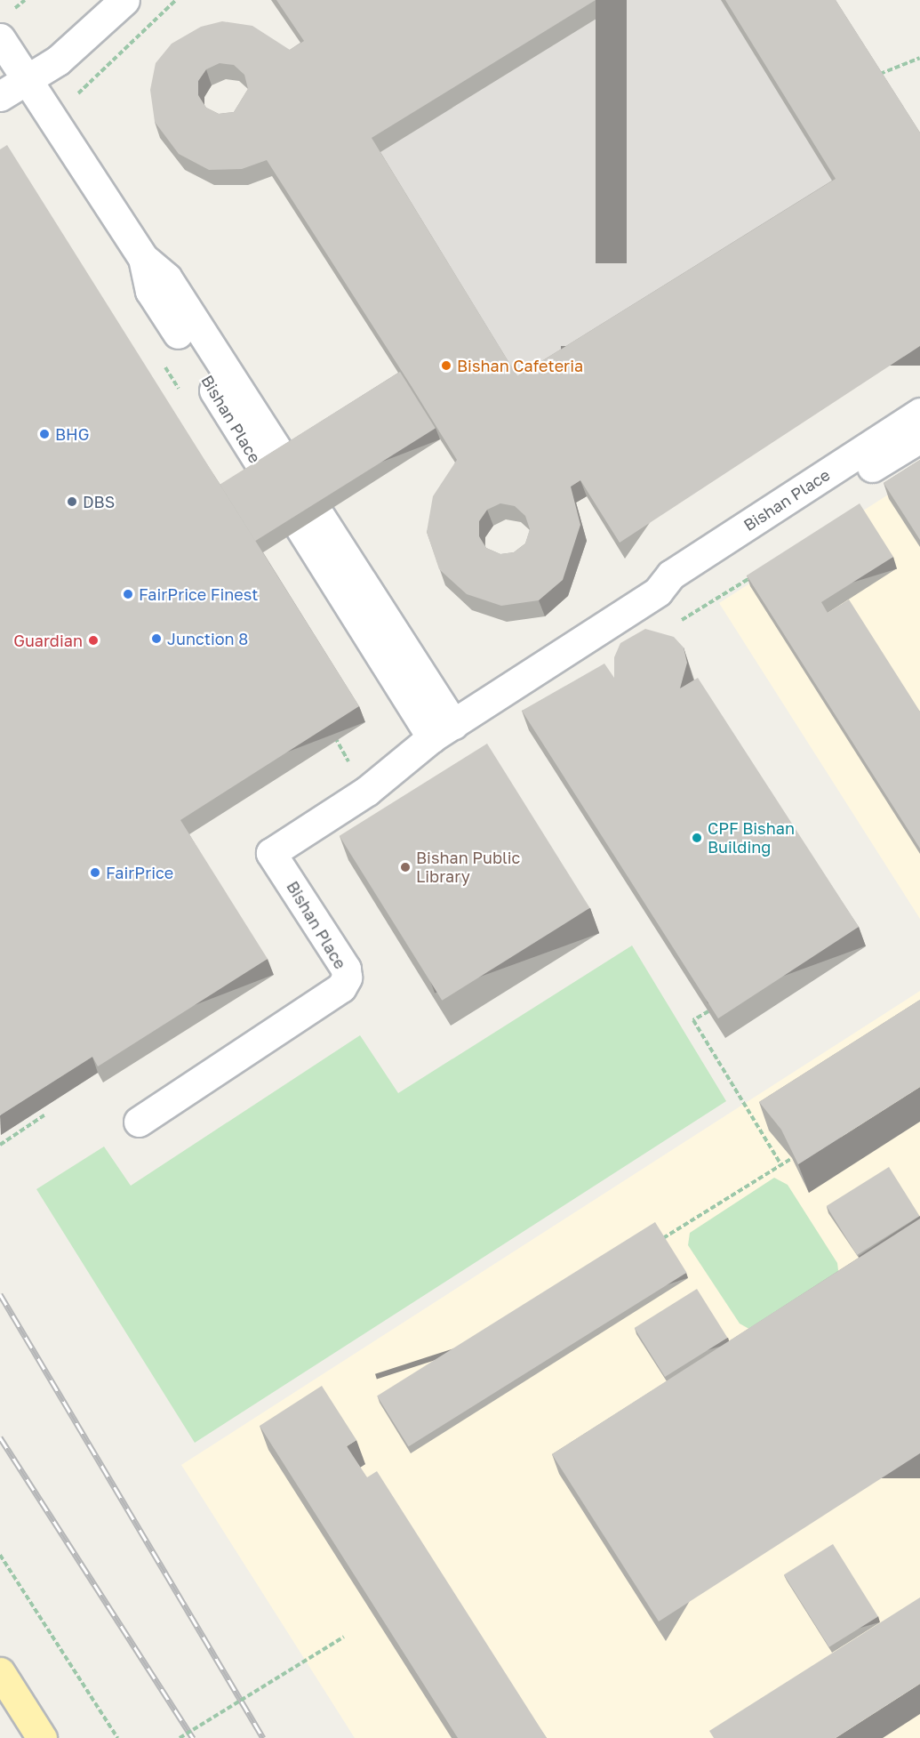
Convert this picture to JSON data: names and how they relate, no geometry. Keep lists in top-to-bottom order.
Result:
{
  "streets": {
    "street": ["Bishan Place"]
  },
  "places": [
    "Bishan Cafeteria",
    "BHG",
    "DBS",
    "FairPrice Finest",
    "Junction 8",
    "Guardian",
    "CPF Bishan Building",
    "Bishan Public Library",
    "FairPrice"
  ]
}
